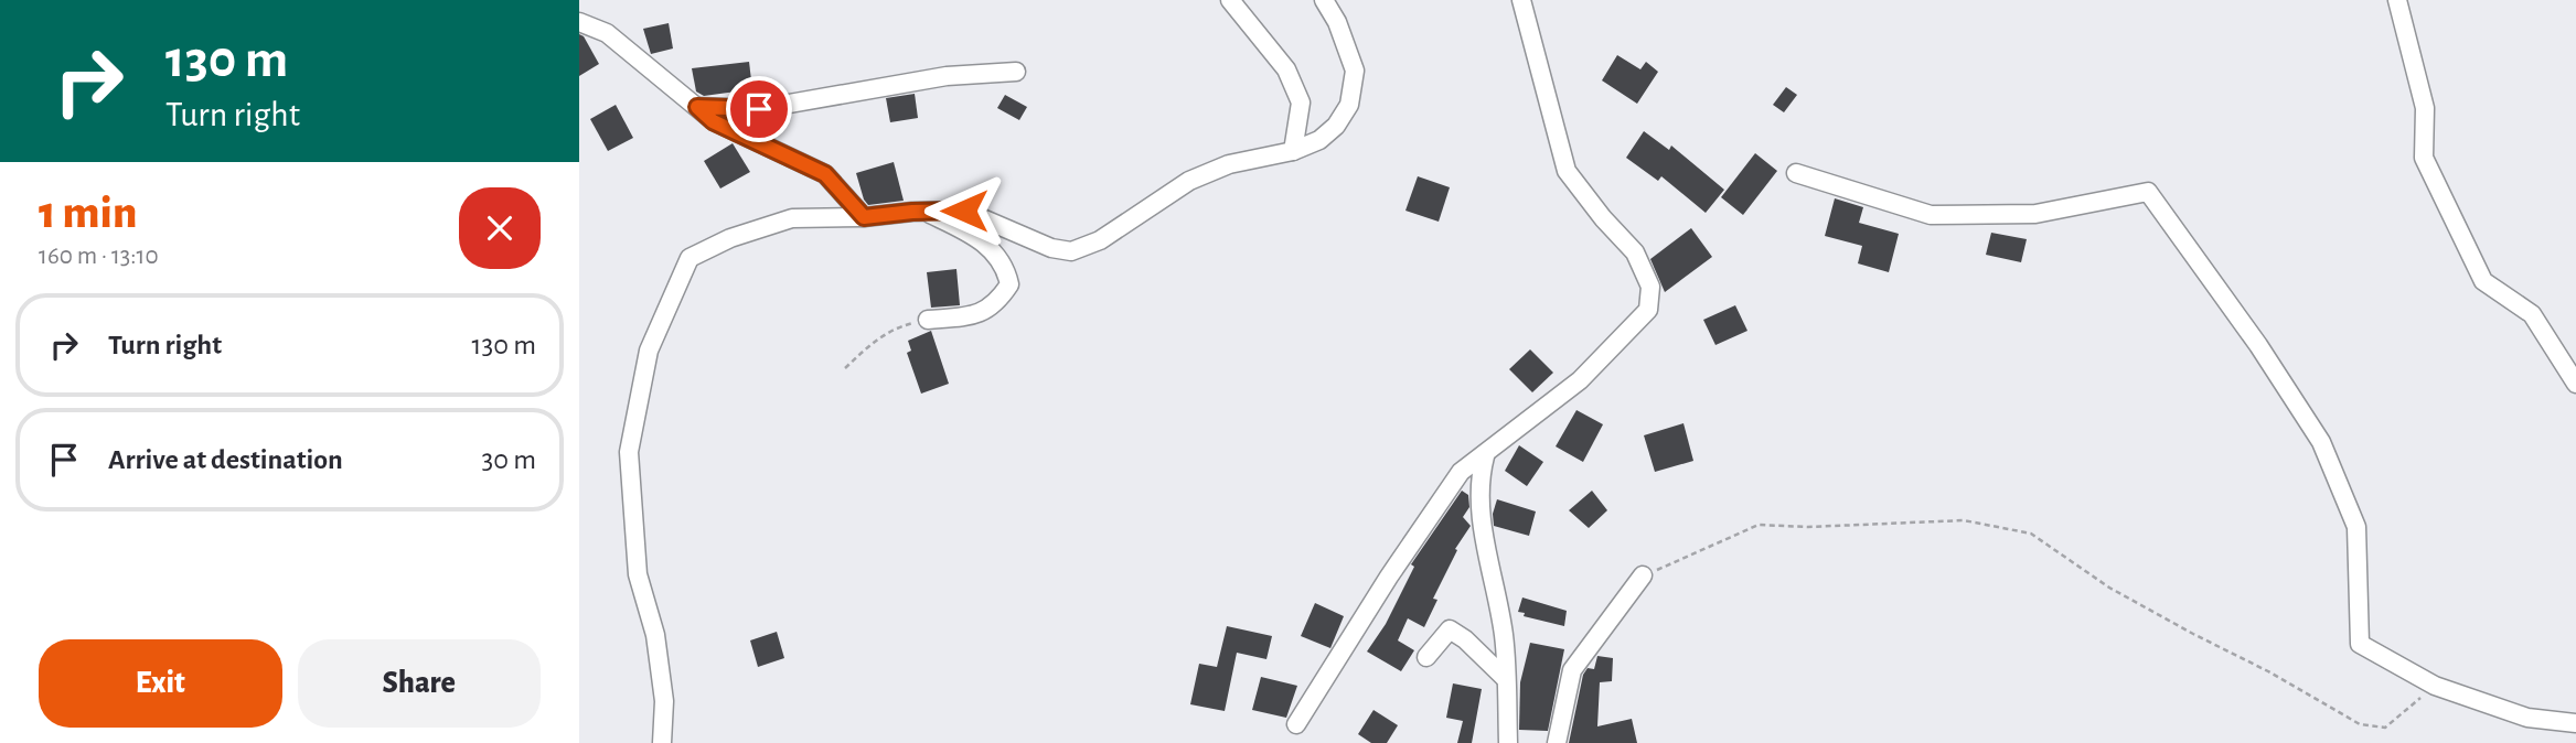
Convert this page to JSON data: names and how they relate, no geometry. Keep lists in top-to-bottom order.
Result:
{
  "page": {
    "turn": ["130 m", "Turn right"],
    "heading": ["1 min", "160 m · 13:10"],
    "list": [
      {
        "name": "Turn right",
        "value": "130 m"
      },
      {
        "name": "Arrive at destination",
        "value": "30 m"
      }
    ],
    "buttons": ["Exit", "Share"]
  }
}
